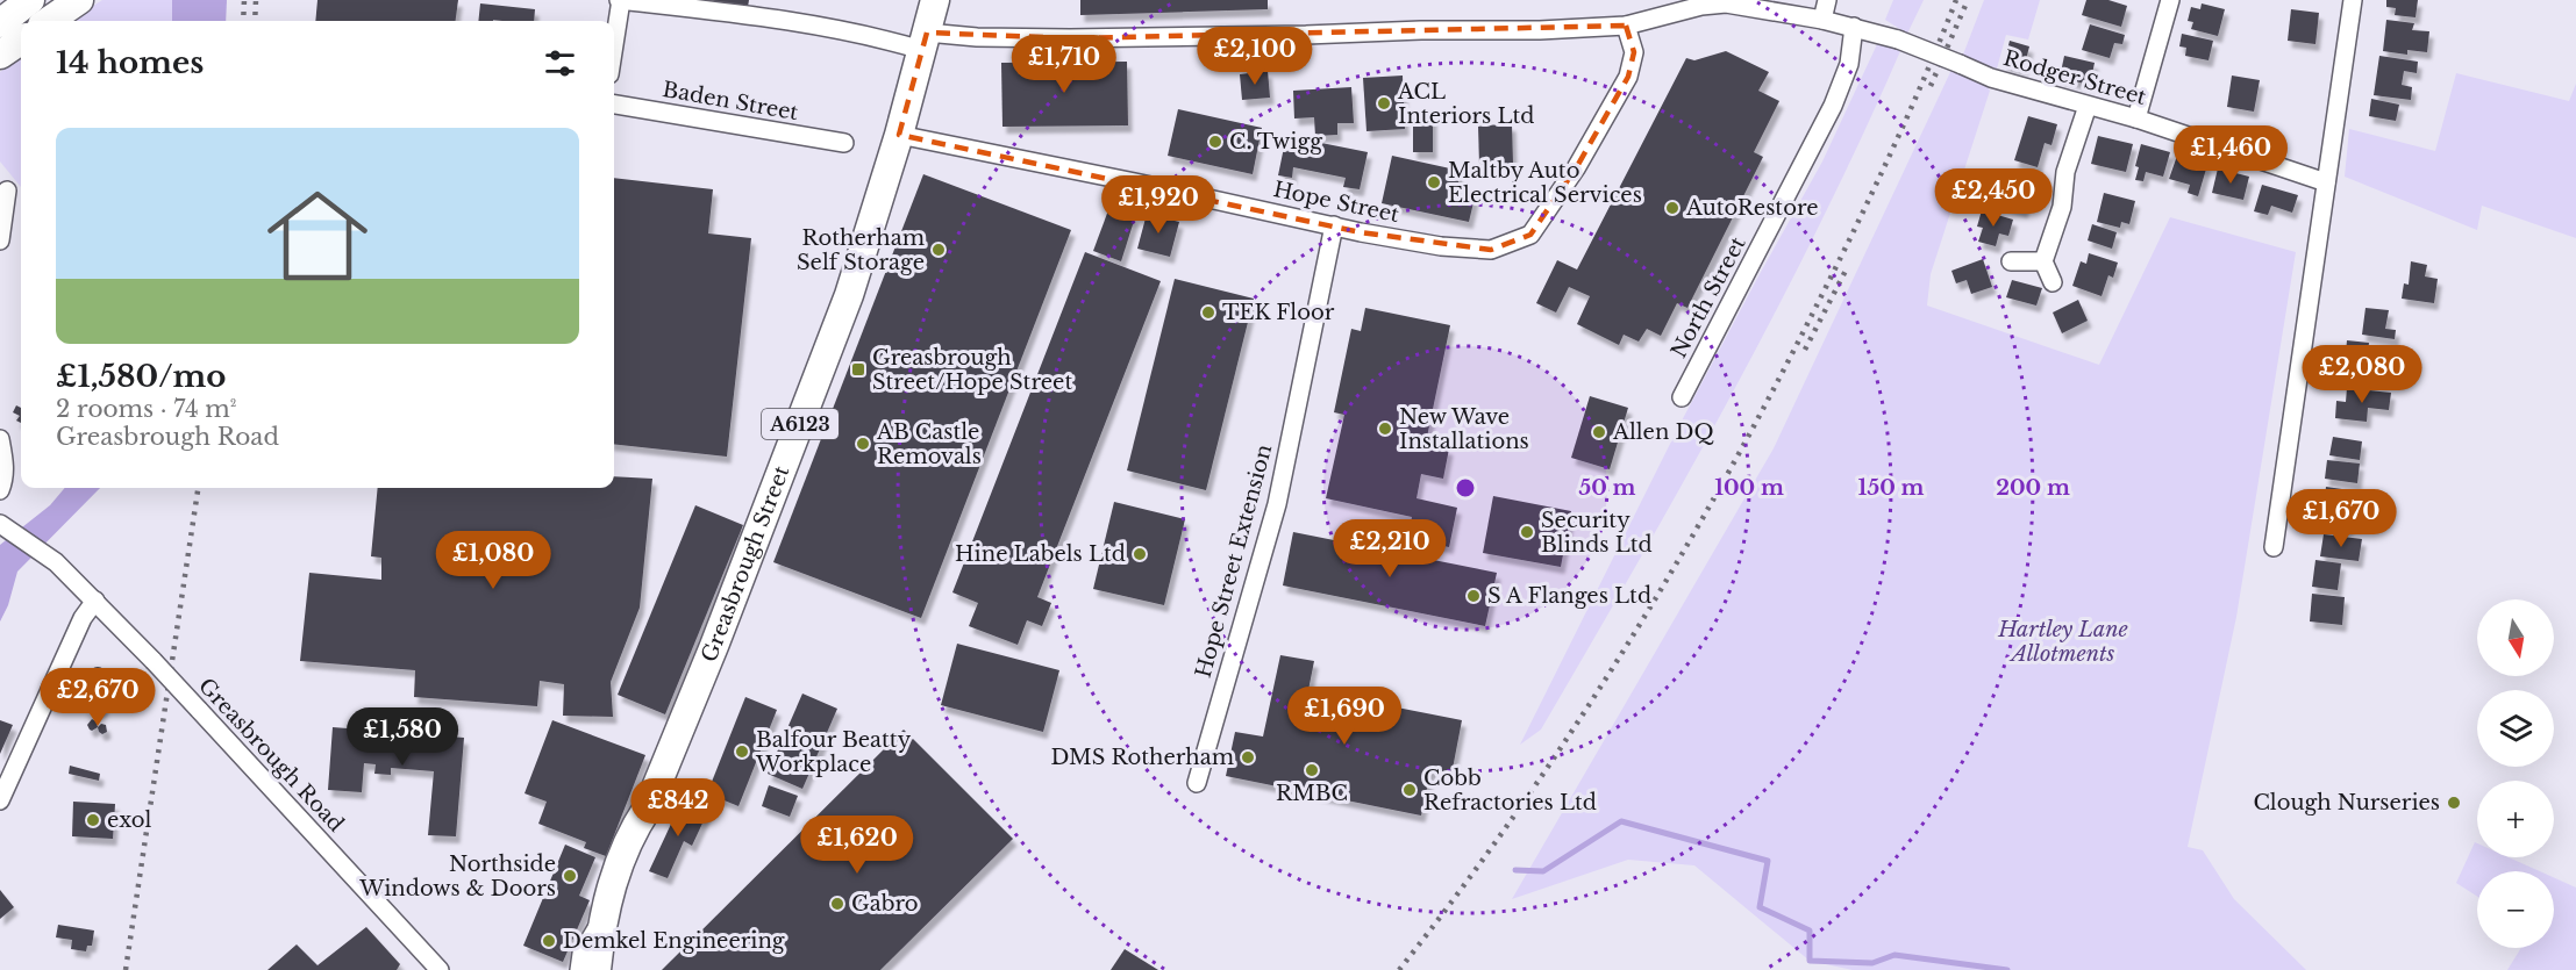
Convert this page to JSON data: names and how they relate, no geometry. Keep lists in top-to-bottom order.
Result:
{
  "streets": {
    "main road": ["A6123", "Greasbrough Street"],
    "street": [
      "Rodger Street",
      "Baden Street",
      "Hope Street",
      "North Street",
      "Hope Street Extension",
      "Greasbrough Road"
    ]
  },
  "crossings": [
    ["Rodger Street", "Hope Street"],
    ["Rodger Street", "North Street"],
    ["Rodger Street", "Greasbrough Street"],
    ["Hope Street", "Hope Street Extension"],
    ["Hope Street", "Greasbrough Street"]
  ],
  "parks": ["Hartley Lane Allotments"],
  "places": {
    "other": [
      "ACL Interiors Ltd",
      "C. Twigg",
      "Maltby Auto Electrical Services",
      "AutoRestore",
      "Rotherham Self Storage",
      "TEK Floor",
      "New Wave Installations",
      "Allen DQ",
      "AB Castle Removals",
      "Security Blinds Ltd",
      "Hine Labels Ltd",
      "S A Flanges Ltd",
      "Balfour Beatty Workplace",
      "DMS Rotherham",
      "RMBC",
      "Cobb Refractories Ltd",
      "Clough Nurseries",
      "exol",
      "Northside Windows & Doors",
      "Gabro",
      "Demkel Engineering"
    ],
    "transit": ["Greasbrough Street/Hope Street"]
  },
  "north": "bottom",
  "page": {
    "heading": "14 homes",
    "price": [
      "£2,100",
      "£1,710",
      "£1,460",
      "£2,450",
      "£1,920",
      "£2,080",
      "£1,670",
      "£2,210",
      "£1,080",
      "£2,670",
      "£1,690",
      "£1,580",
      "£842",
      "£1,620"
    ],
    "list": [
      {
        "name": "£1,580/mo",
        "note": "2 rooms · 74 m² · Greasbrough Road"
      }
    ],
    "map_buttons": ["+", "−"]
  },
  "rings": [
    "50 m",
    "100 m",
    "150 m",
    "200 m"
  ]
}
